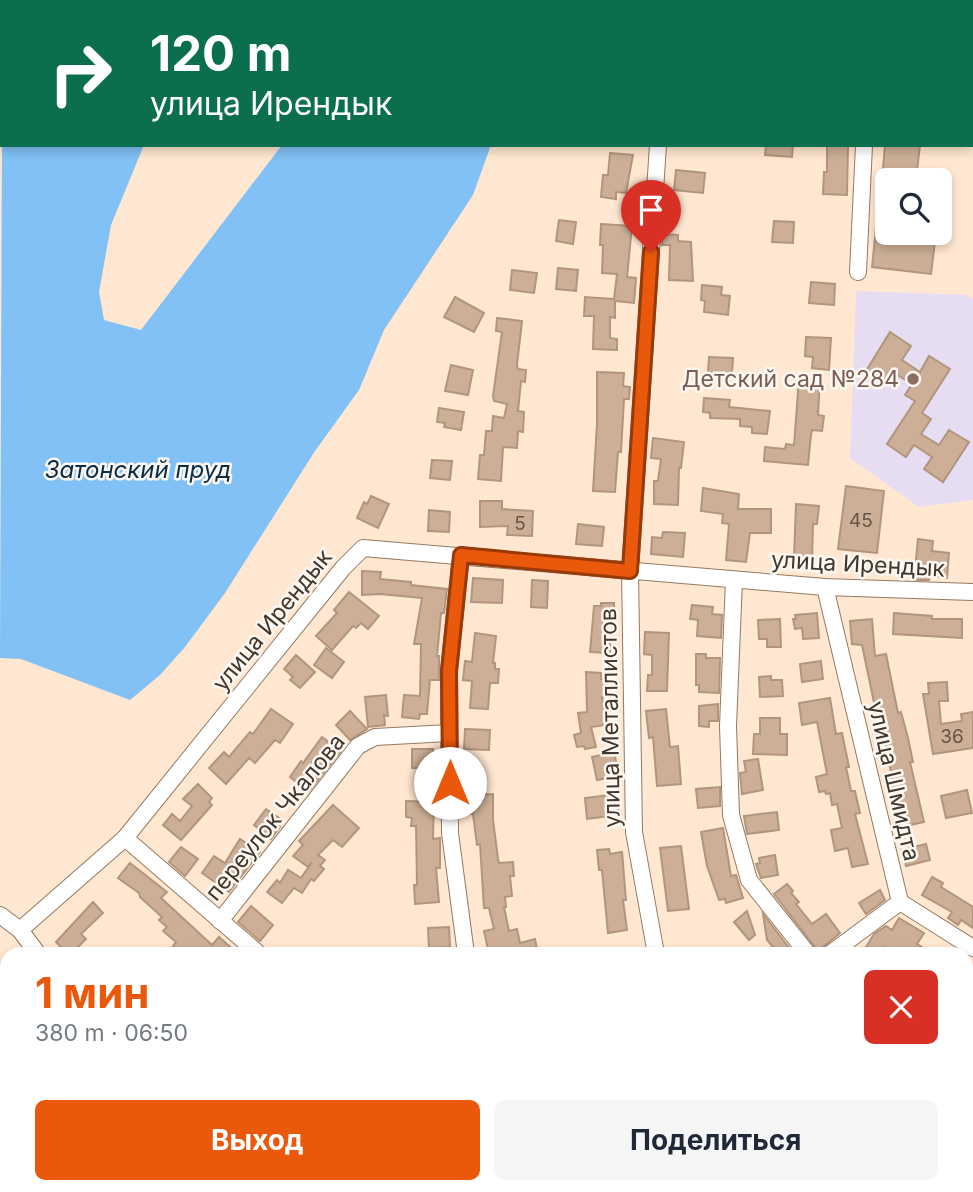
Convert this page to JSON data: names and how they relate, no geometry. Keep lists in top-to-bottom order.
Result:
{
  "streets": {
    "street": [
      "улица Ирендык",
      "улица Металлистов",
      "улица Шмидта",
      "переулок Чкалова"
    ]
  },
  "crossings": [
    ["улица Ирендык", "улица Металлистов"],
    ["улица Ирендык", "улица Шмидта"]
  ],
  "water": ["Затонский пруд"],
  "places": ["Детский сад №284"],
  "house_numbers": ["45", "5", "36"],
  "page": {
    "turn": ["120 m", "улица Ирендык"],
    "heading": ["1 мин", "380 m · 06:50"],
    "buttons": ["Выход", "Поделиться"]
  }
}
